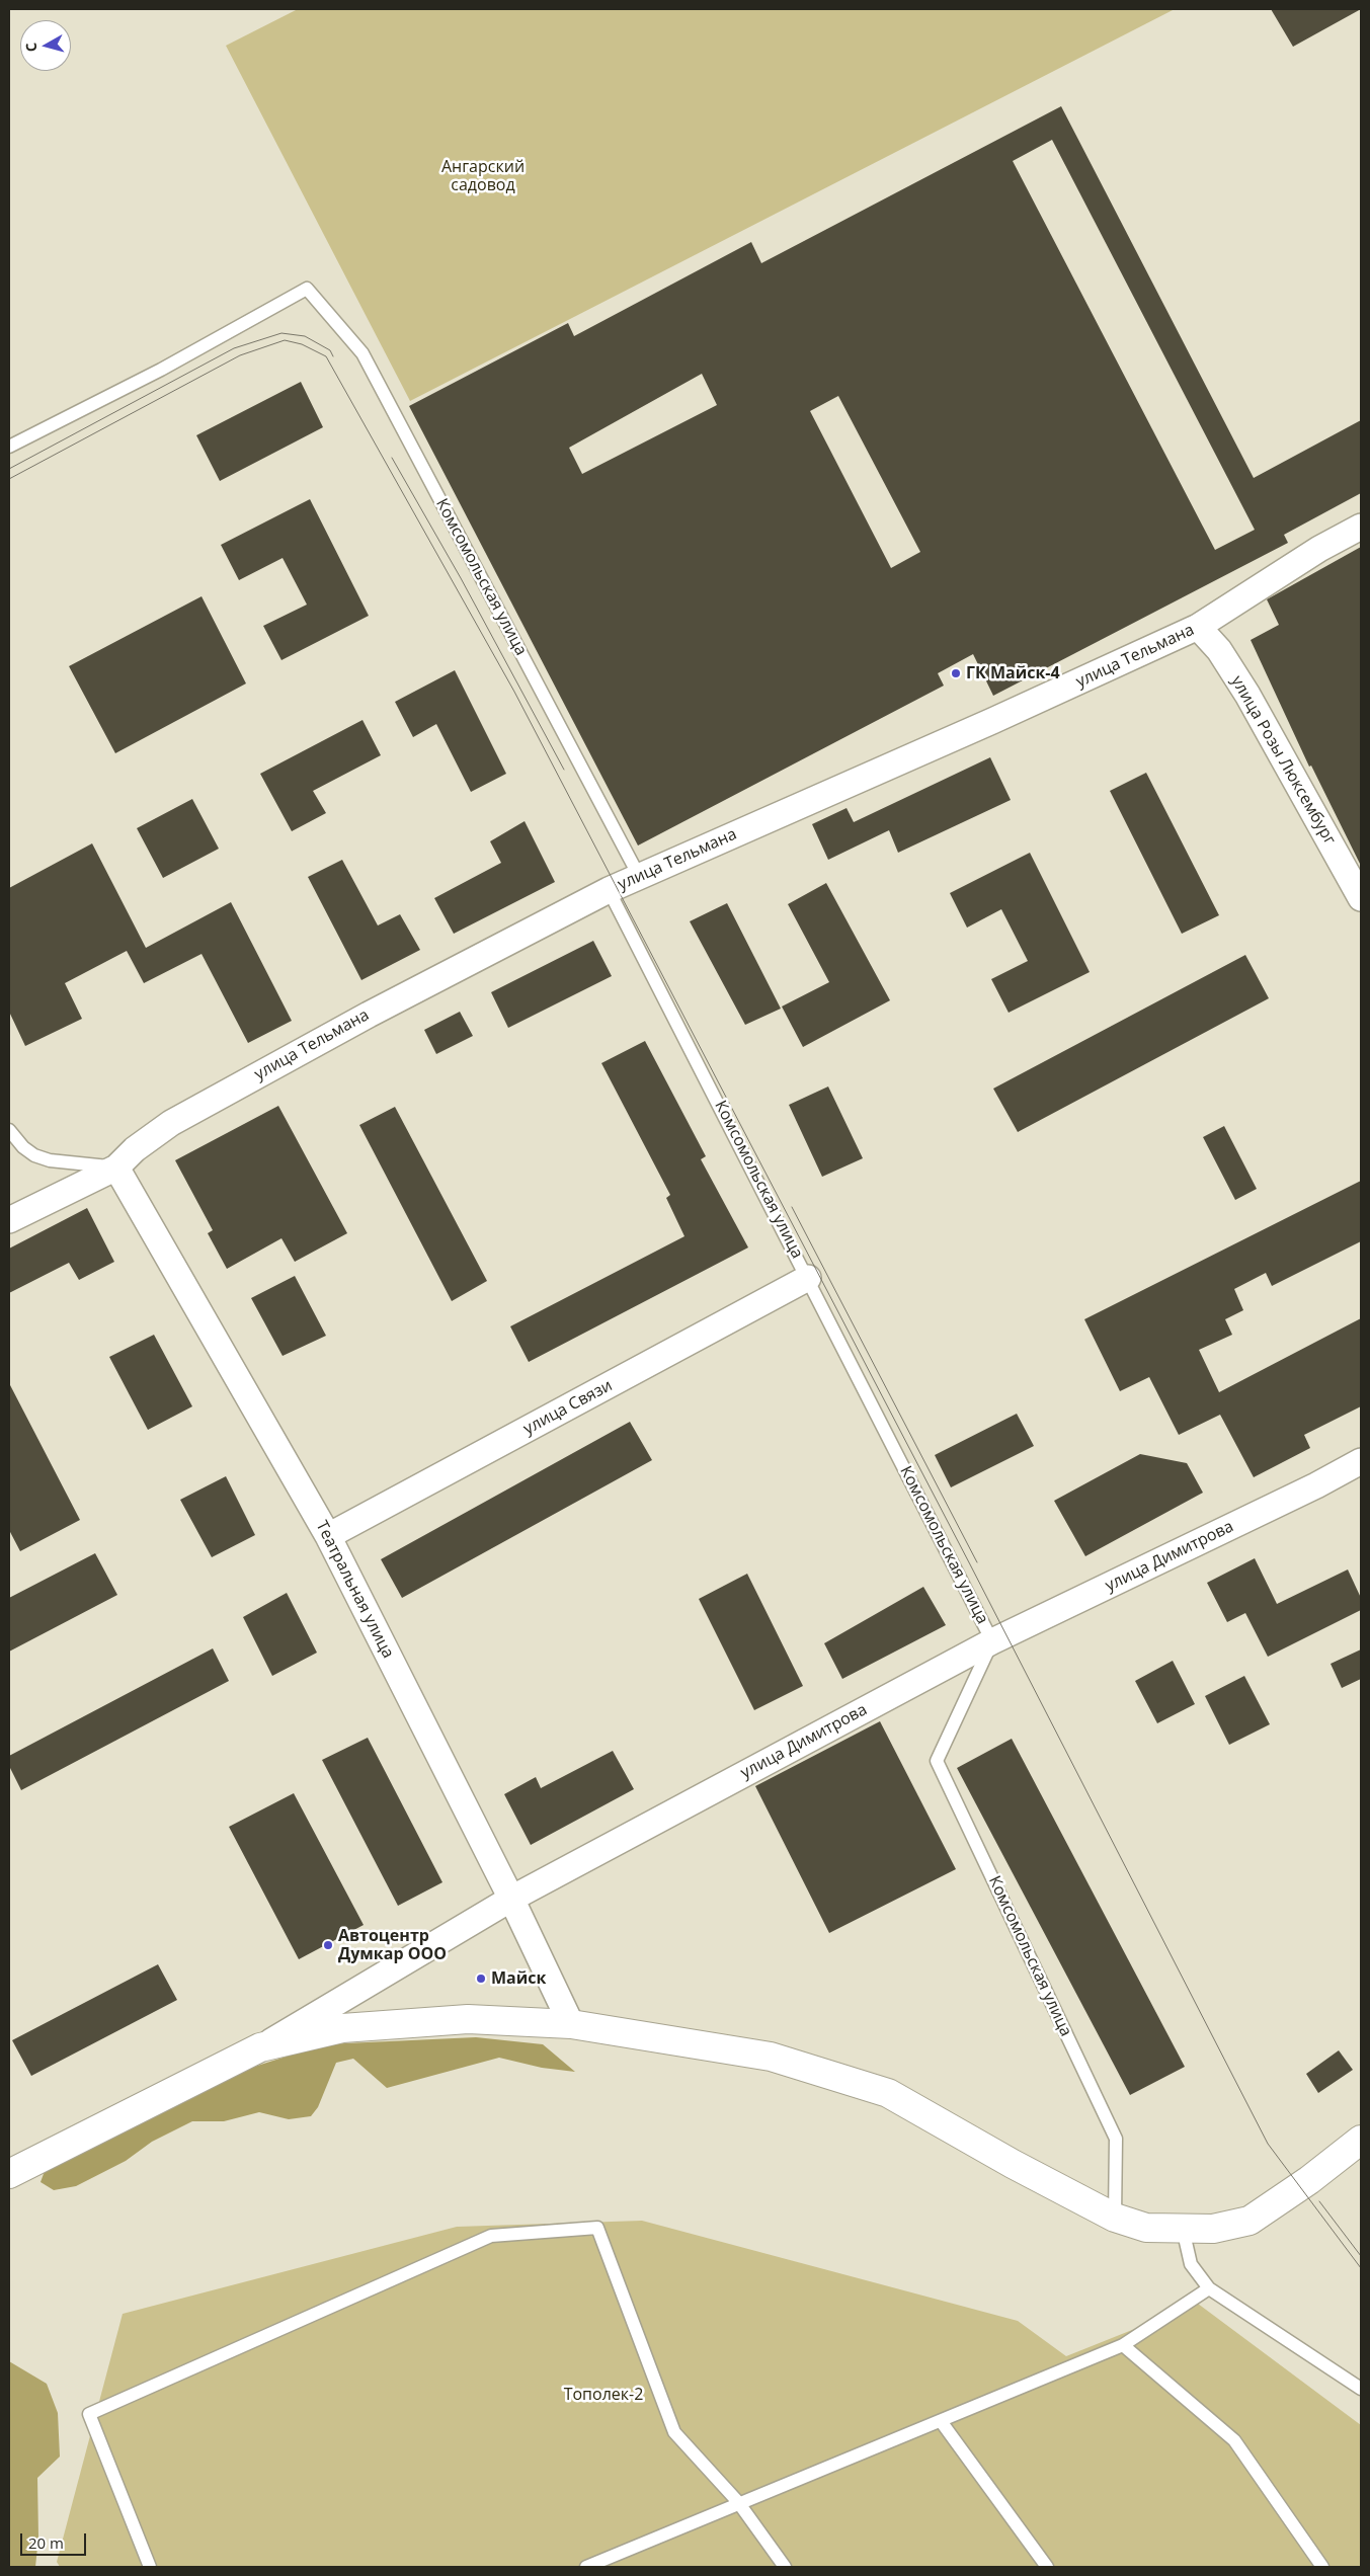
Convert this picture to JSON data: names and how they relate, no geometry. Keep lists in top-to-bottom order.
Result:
{
  "streets": {
    "street": [
      "улица Тельмана",
      "улица Розы Люксембург",
      "улица Связи",
      "улица Димитрова",
      "Театральная улица"
    ],
    "lane": ["Комсомольская улица"]
  },
  "crossings": [
    ["Комсомольская улица", "улица Тельмана"],
    ["Комсомольская улица", "улица Связи"],
    ["Комсомольская улица", "улица Димитрова"],
    ["улица Тельмана", "улица Розы Люксембург"],
    ["улица Тельмана", "Театральная улица"],
    ["улица Связи", "Театральная улица"],
    ["улица Димитрова", "Театральная улица"]
  ],
  "parks": ["Ангарский садовод", "Тополек-2"],
  "places": ["ГК Майск-4", "Автоцентр Думкар ООО", "Майск"],
  "scale_bar": "20 m",
  "north": "left"
}
